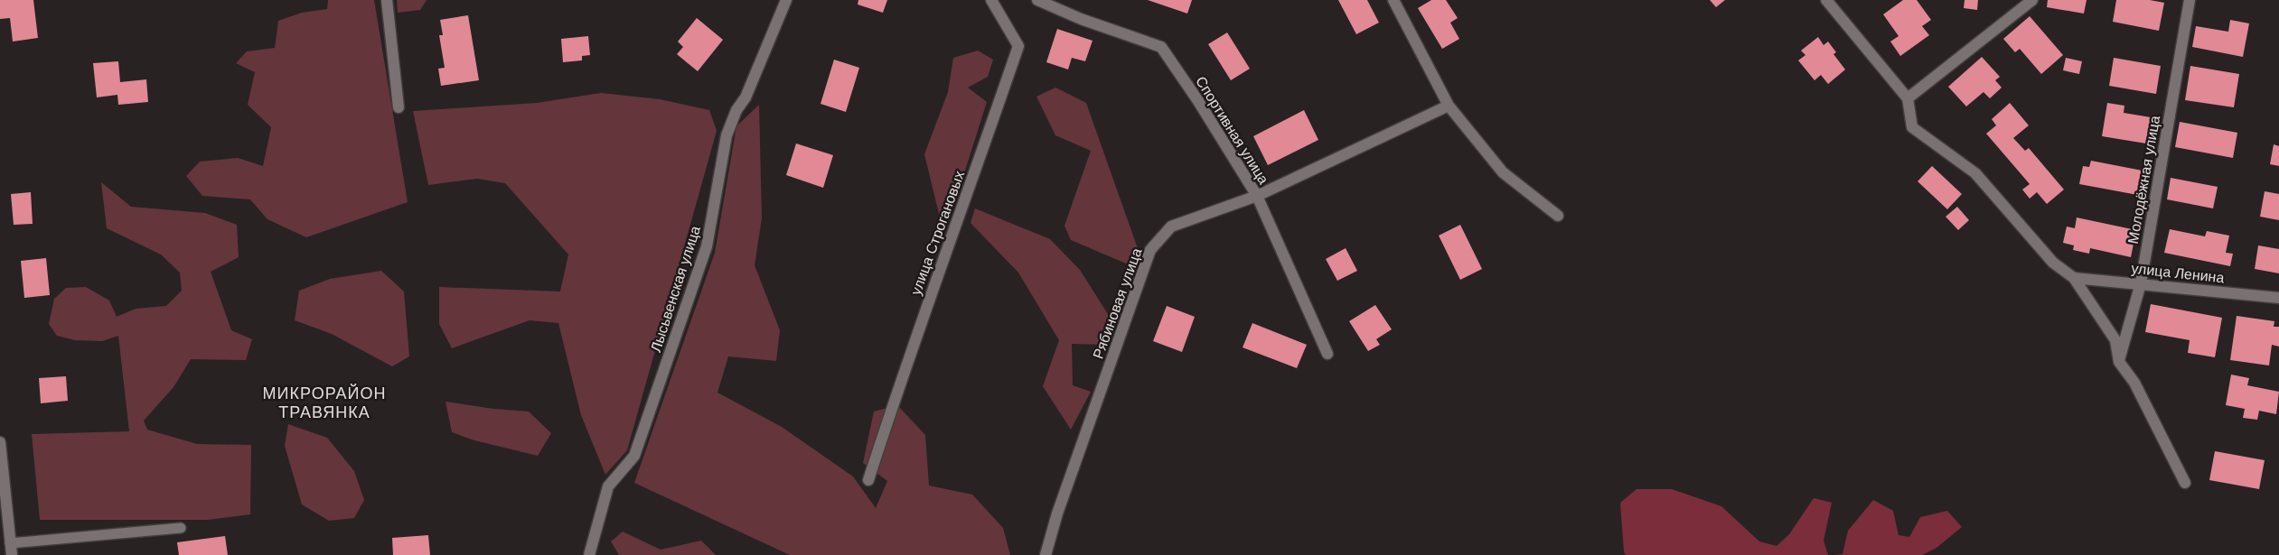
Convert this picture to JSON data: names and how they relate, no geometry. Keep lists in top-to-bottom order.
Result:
{
  "streets": {
    "street": [
      "Спортивная улица",
      "Молодёжная улица",
      "улица Строгановых",
      "улица Ленина",
      "Лысьвенская улица",
      "Рябиновая улица"
    ]
  },
  "crossings": [
    ["Спортивная улица", "Рябиновая улица"],
    ["Молодёжная улица", "улица Ленина"]
  ],
  "districts": ["МИКРОРАЙОН ТРАВЯНКА"]
}
